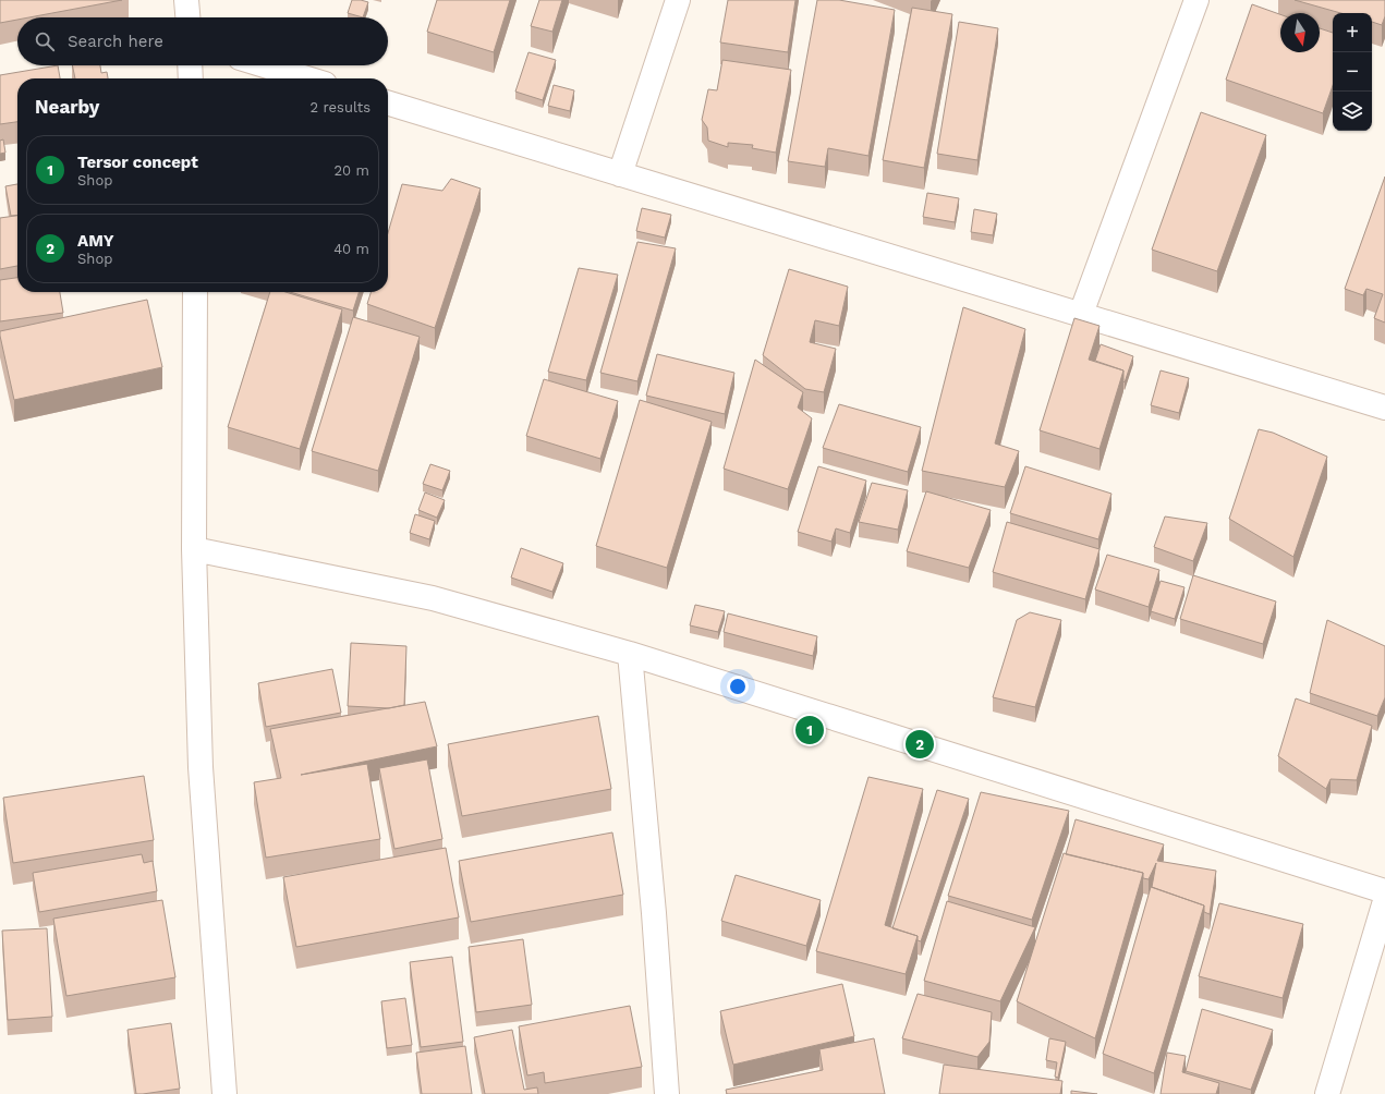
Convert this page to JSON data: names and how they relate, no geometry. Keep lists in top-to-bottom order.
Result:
{
  "north": "bottom",
  "page": {
    "map_buttons": ["+", "−"],
    "search": "Search here",
    "heading": ["Nearby", "2 results"],
    "list": [
      {
        "mark": "1",
        "name": "Tersor concept",
        "note": "Shop",
        "value": "20 m"
      },
      {
        "mark": "2",
        "name": "AMY",
        "note": "Shop",
        "value": "40 m"
      }
    ],
    "pins": ["1", "2"]
  }
}
